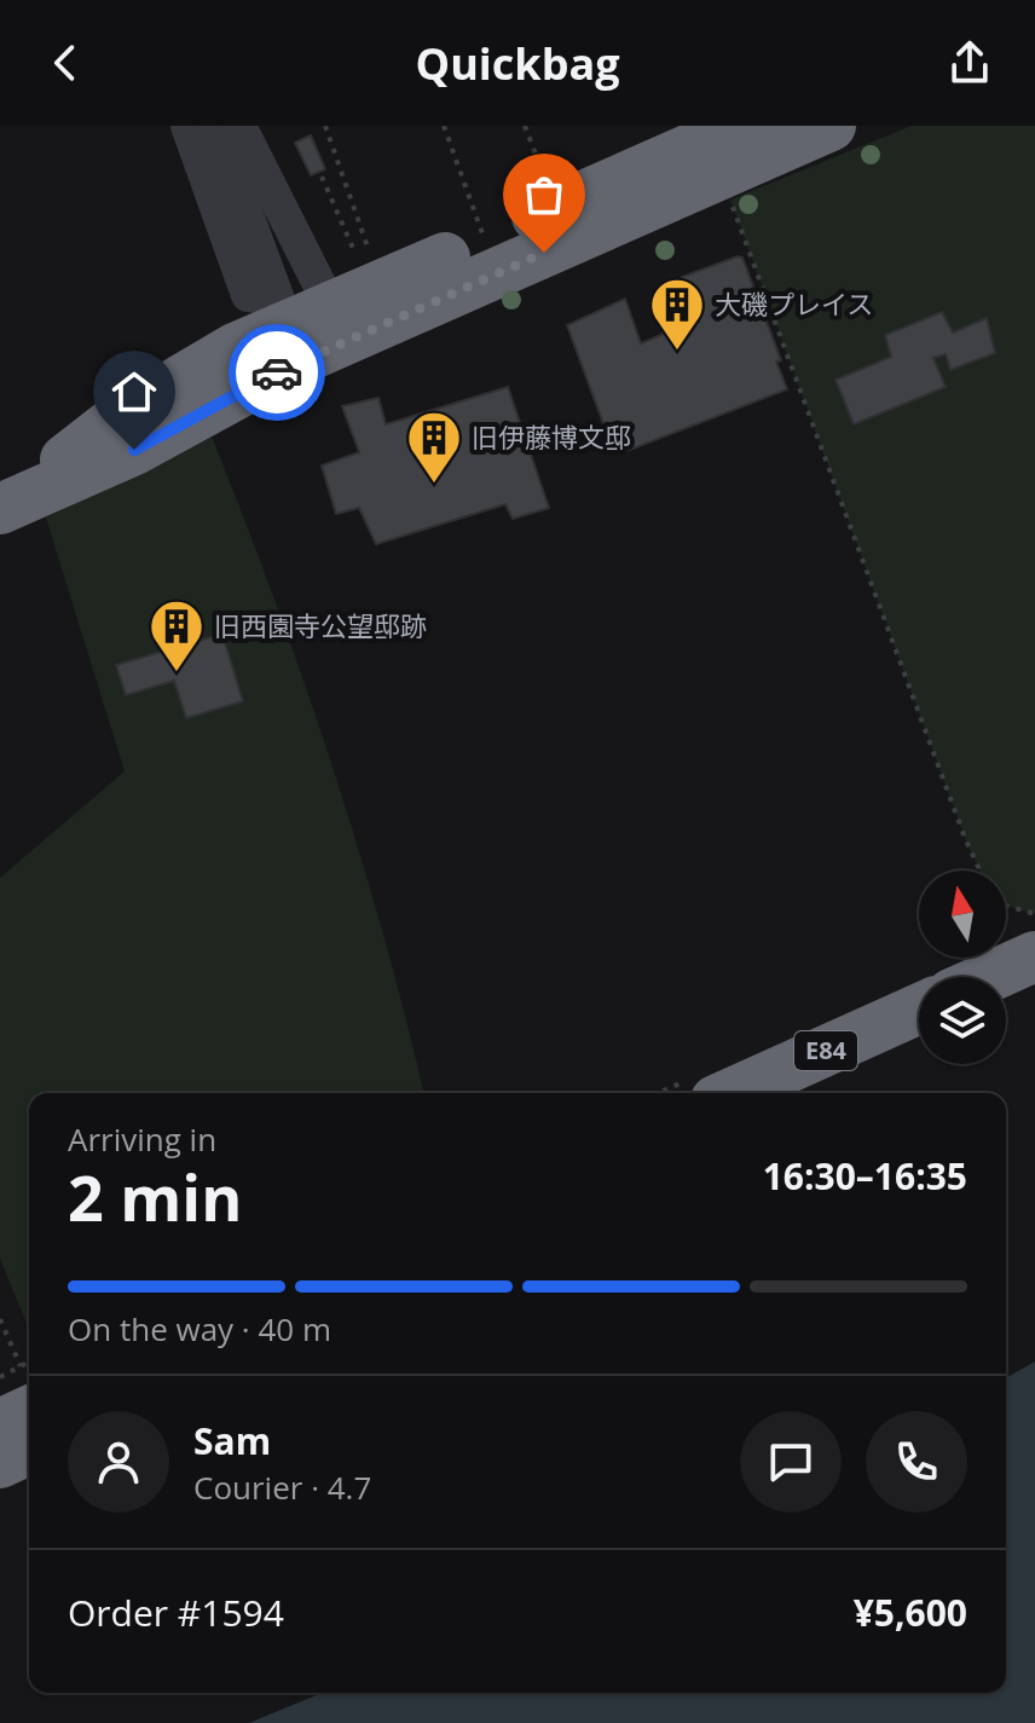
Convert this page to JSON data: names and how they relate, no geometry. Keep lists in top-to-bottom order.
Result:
{
  "streets": {
    "highway": ["E84"]
  },
  "places": {
    "building": ["大磯プレイス", "旧伊藤博文邸", "旧西園寺公望邸跡"]
  },
  "north": "top",
  "page": {
    "header": "Quickbag",
    "heading": ["2 min", "Arriving in", "16:30–16:35"],
    "panel": [
      "Sam",
      "Courier · 4.7",
      "Order #1594",
      "¥5,600"
    ],
    "bar": "On the way · 40 m"
  }
}
